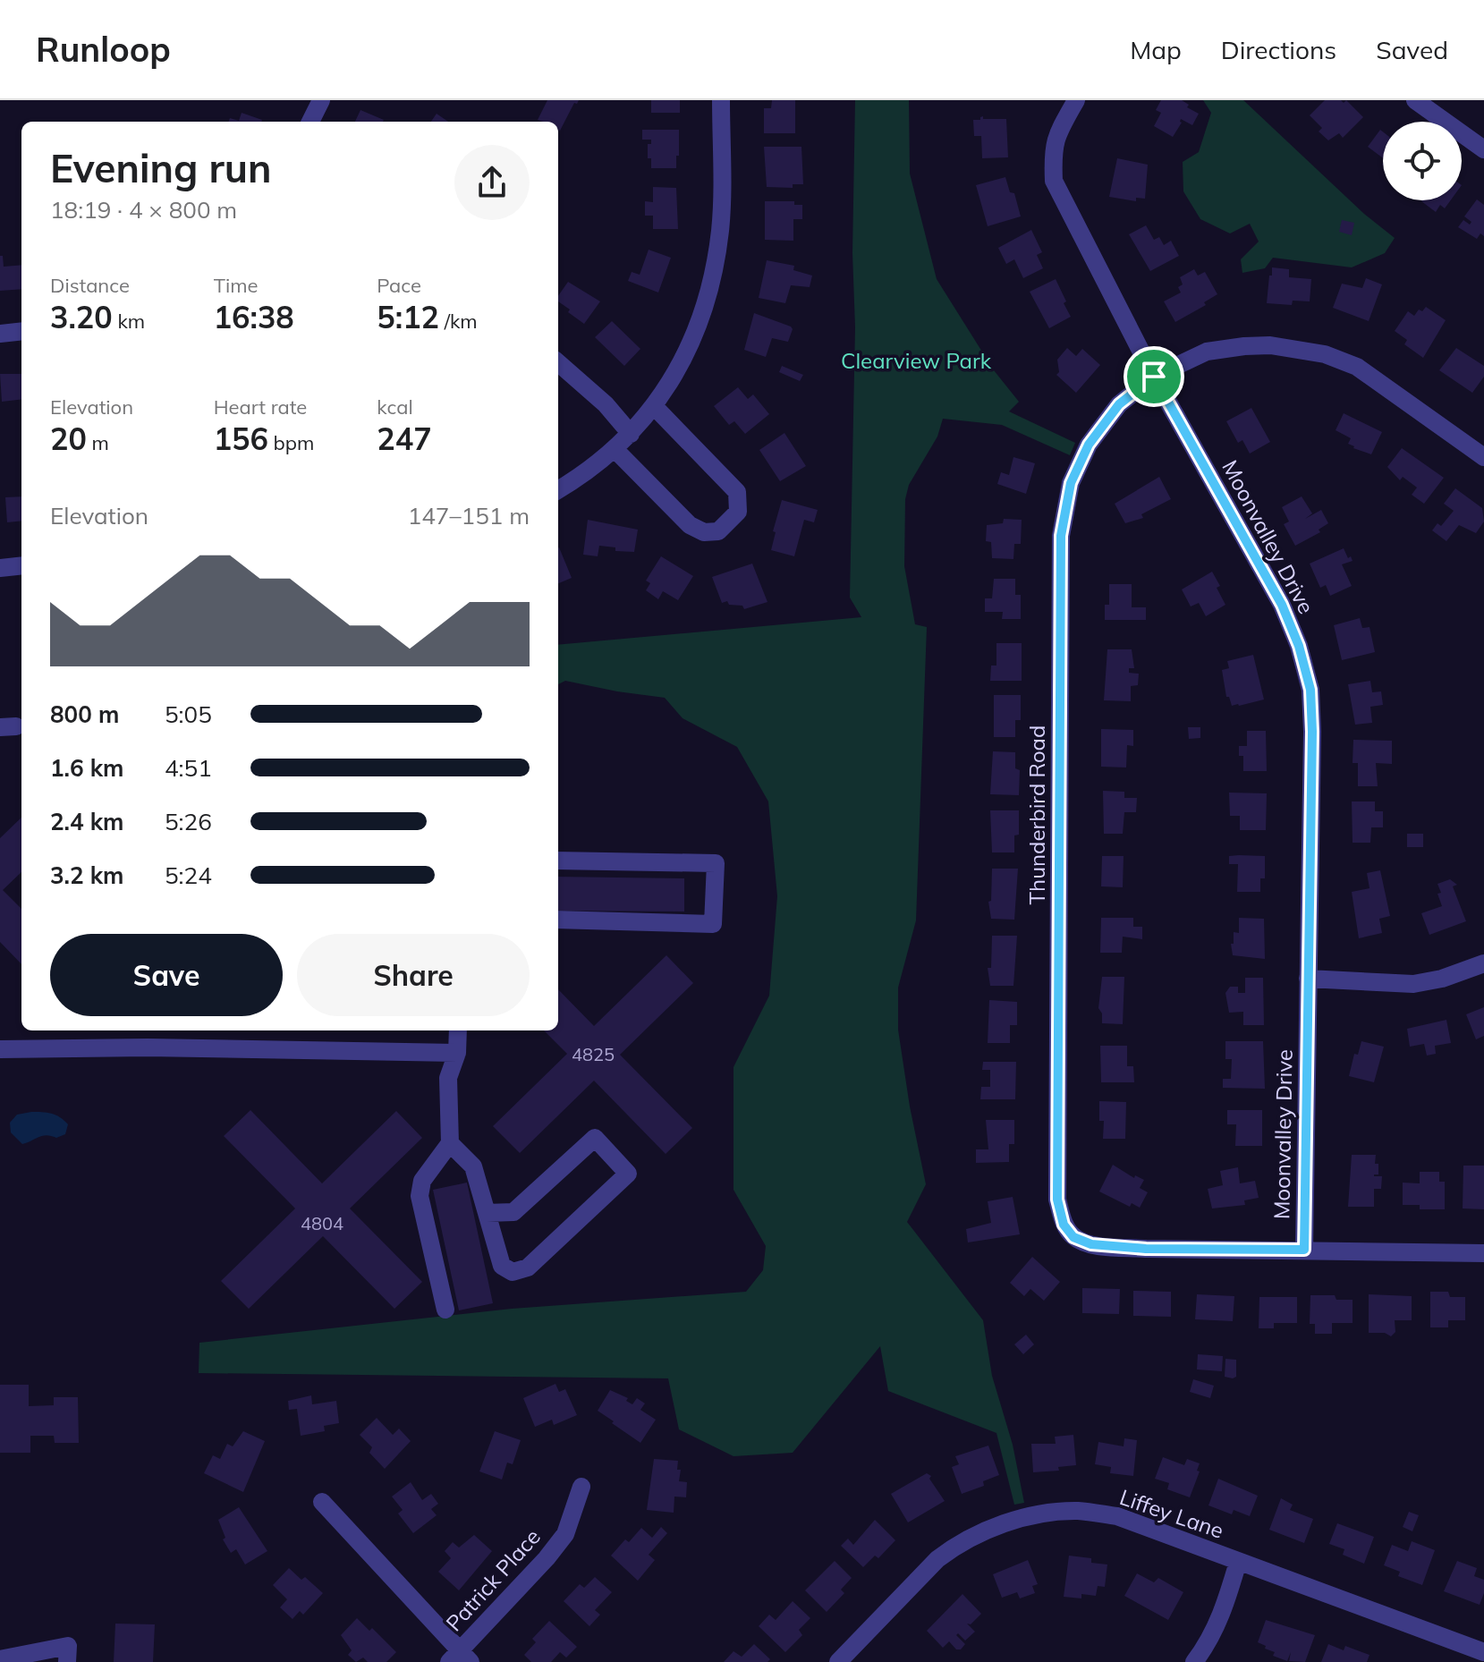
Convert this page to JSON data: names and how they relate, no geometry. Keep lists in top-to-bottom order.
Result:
{
  "streets": {
    "street": [
      "Moonvalley Drive",
      "Thunderbird Road",
      "Liffey Lane",
      "Patrick Place"
    ]
  },
  "crossings": [
    ["Moonvalley Drive", "Thunderbird Road"]
  ],
  "parks": ["Clearview Park"],
  "house_numbers": ["4825", "4804"],
  "page": {
    "header": "Runloop",
    "nav": ["Map", "Directions", "Saved"],
    "heading": ["Evening run", "18:19 · 4 × 800 m"],
    "stats": [
      ["Distance", "3.20 km"],
      ["Time", "16:38"],
      ["Pace", "5:12 /km"],
      ["Elevation", "20 m"],
      ["Heart rate", "156 bpm"],
      ["kcal", "247"]
    ],
    "chart": ["Elevation", "147–151 m"],
    "list": [
      {
        "name": "800 m",
        "note": "5:05"
      },
      {
        "name": "1.6 km",
        "note": "4:51"
      },
      {
        "name": "2.4 km",
        "note": "5:26"
      },
      {
        "name": "3.2 km",
        "note": "5:24"
      }
    ],
    "buttons": ["Save", "Share"]
  }
}
